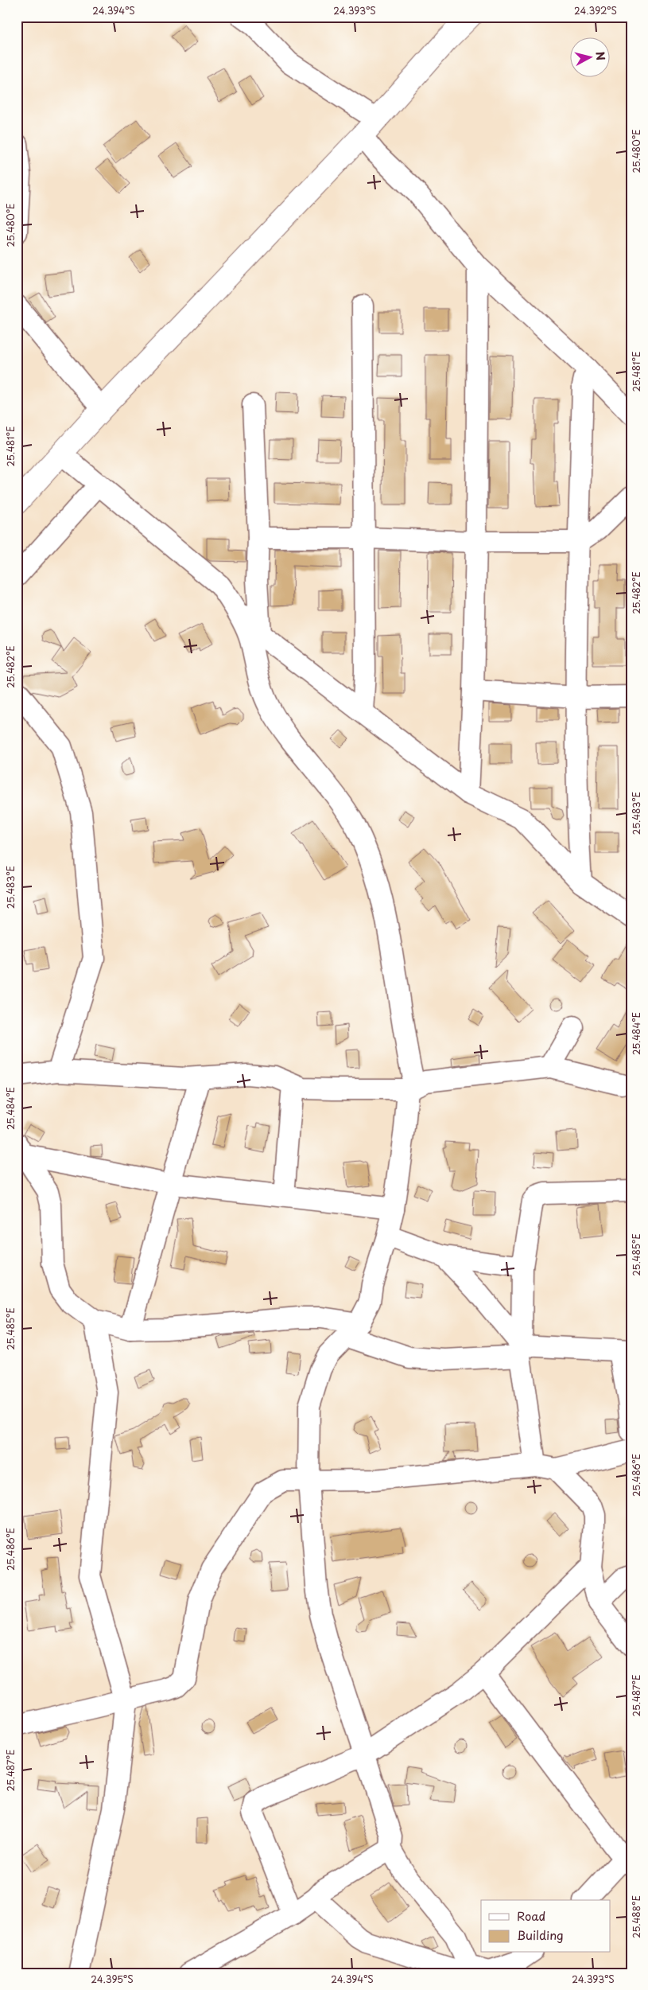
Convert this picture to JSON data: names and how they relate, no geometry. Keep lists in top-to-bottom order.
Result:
{
  "legend": ["Road", "Building"],
  "north": "right",
  "coordinates": [
    "24.394°S",
    "24.393°S",
    "24.392°S",
    "25.480°E",
    "25.481°E",
    "25.482°E",
    "25.483°E",
    "25.484°E",
    "25.485°E",
    "25.486°E",
    "25.487°E",
    "25.488°E",
    "24.395°S"
  ]
}
